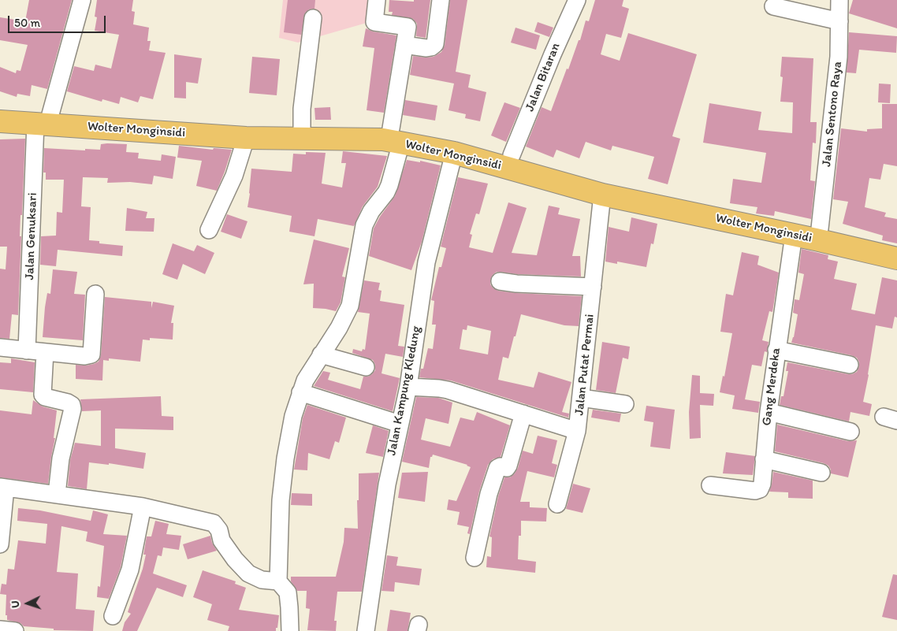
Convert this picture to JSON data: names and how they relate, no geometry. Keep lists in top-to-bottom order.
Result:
{
  "streets": {
    "main road": ["Wolter Monginsidi"],
    "street": [
      "Jalan Bitaran",
      "Jalan Sentono Raya",
      "Jalan Genuksari",
      "Jalan Putat Permai",
      "Gang Merdeka",
      "Jalan Kampung Kledung"
    ]
  },
  "crossings": [
    ["Jalan Bitaran", "Wolter Monginsidi"],
    ["Jalan Sentono Raya", "Wolter Monginsidi"],
    ["Wolter Monginsidi", "Jalan Genuksari"],
    ["Wolter Monginsidi", "Jalan Putat Permai"],
    ["Wolter Monginsidi", "Gang Merdeka"],
    ["Wolter Monginsidi", "Jalan Kampung Kledung"],
    ["Jalan Putat Permai", "Jalan Kampung Kledung"]
  ],
  "scale_bar": "50 m",
  "north": "left"
}
